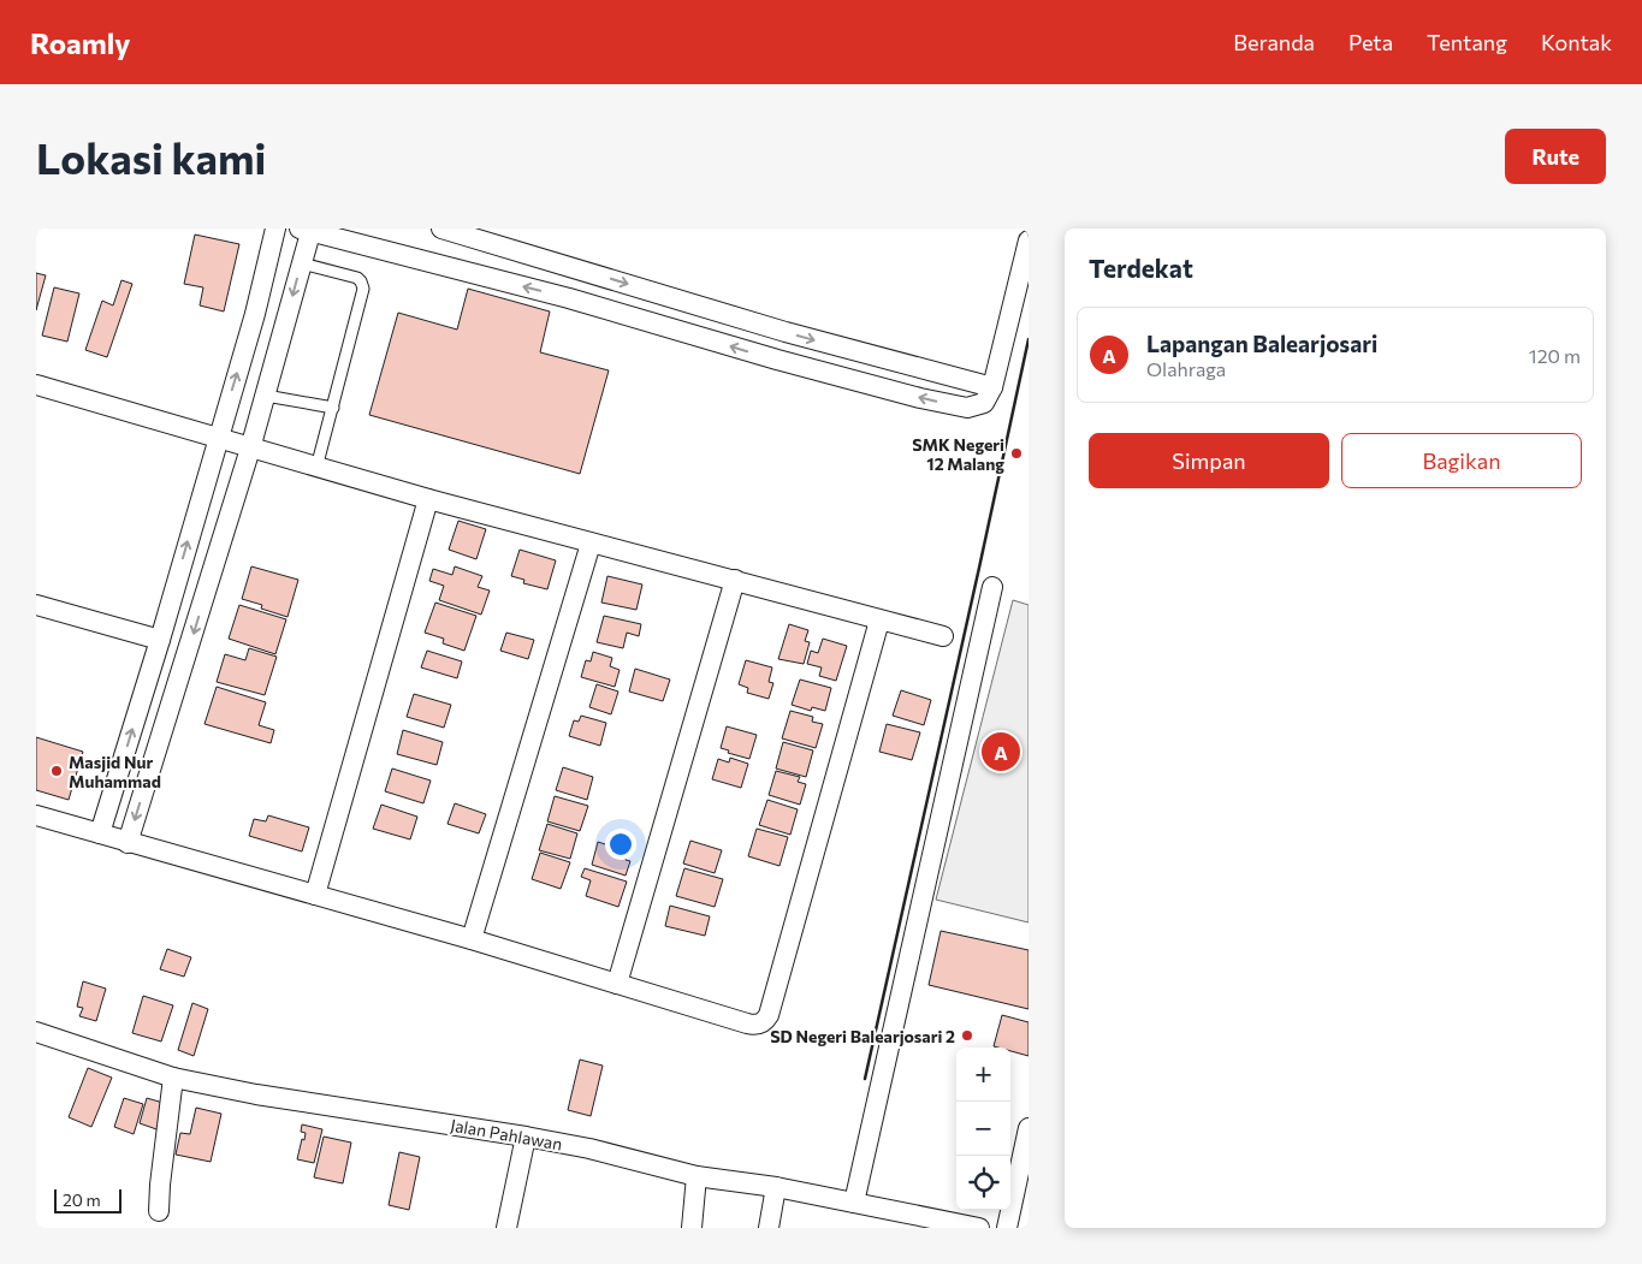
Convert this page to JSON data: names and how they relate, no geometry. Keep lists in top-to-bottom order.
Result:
{
  "streets": {
    "street": ["Jalan Pahlawan"]
  },
  "places": ["SMK Negeri 12 Malang", "Masjid Nur Muhammad", "SD Negeri Balearjosari 2"],
  "scale_bar": "20 m",
  "page": {
    "header": "Roamly",
    "nav": [
      "Beranda",
      "Peta",
      "Tentang",
      "Kontak"
    ],
    "buttons": [
      "Rute",
      ["Simpan", "Bagikan"]
    ],
    "title": "Lokasi kami",
    "heading": "Terdekat",
    "list": [
      {
        "mark": "A",
        "name": "Lapangan Balearjosari",
        "note": "Olahraga",
        "value": "120 m"
      }
    ],
    "pins": "A",
    "map_buttons": ["+", "−"],
    "scale": "20 m"
  }
}
